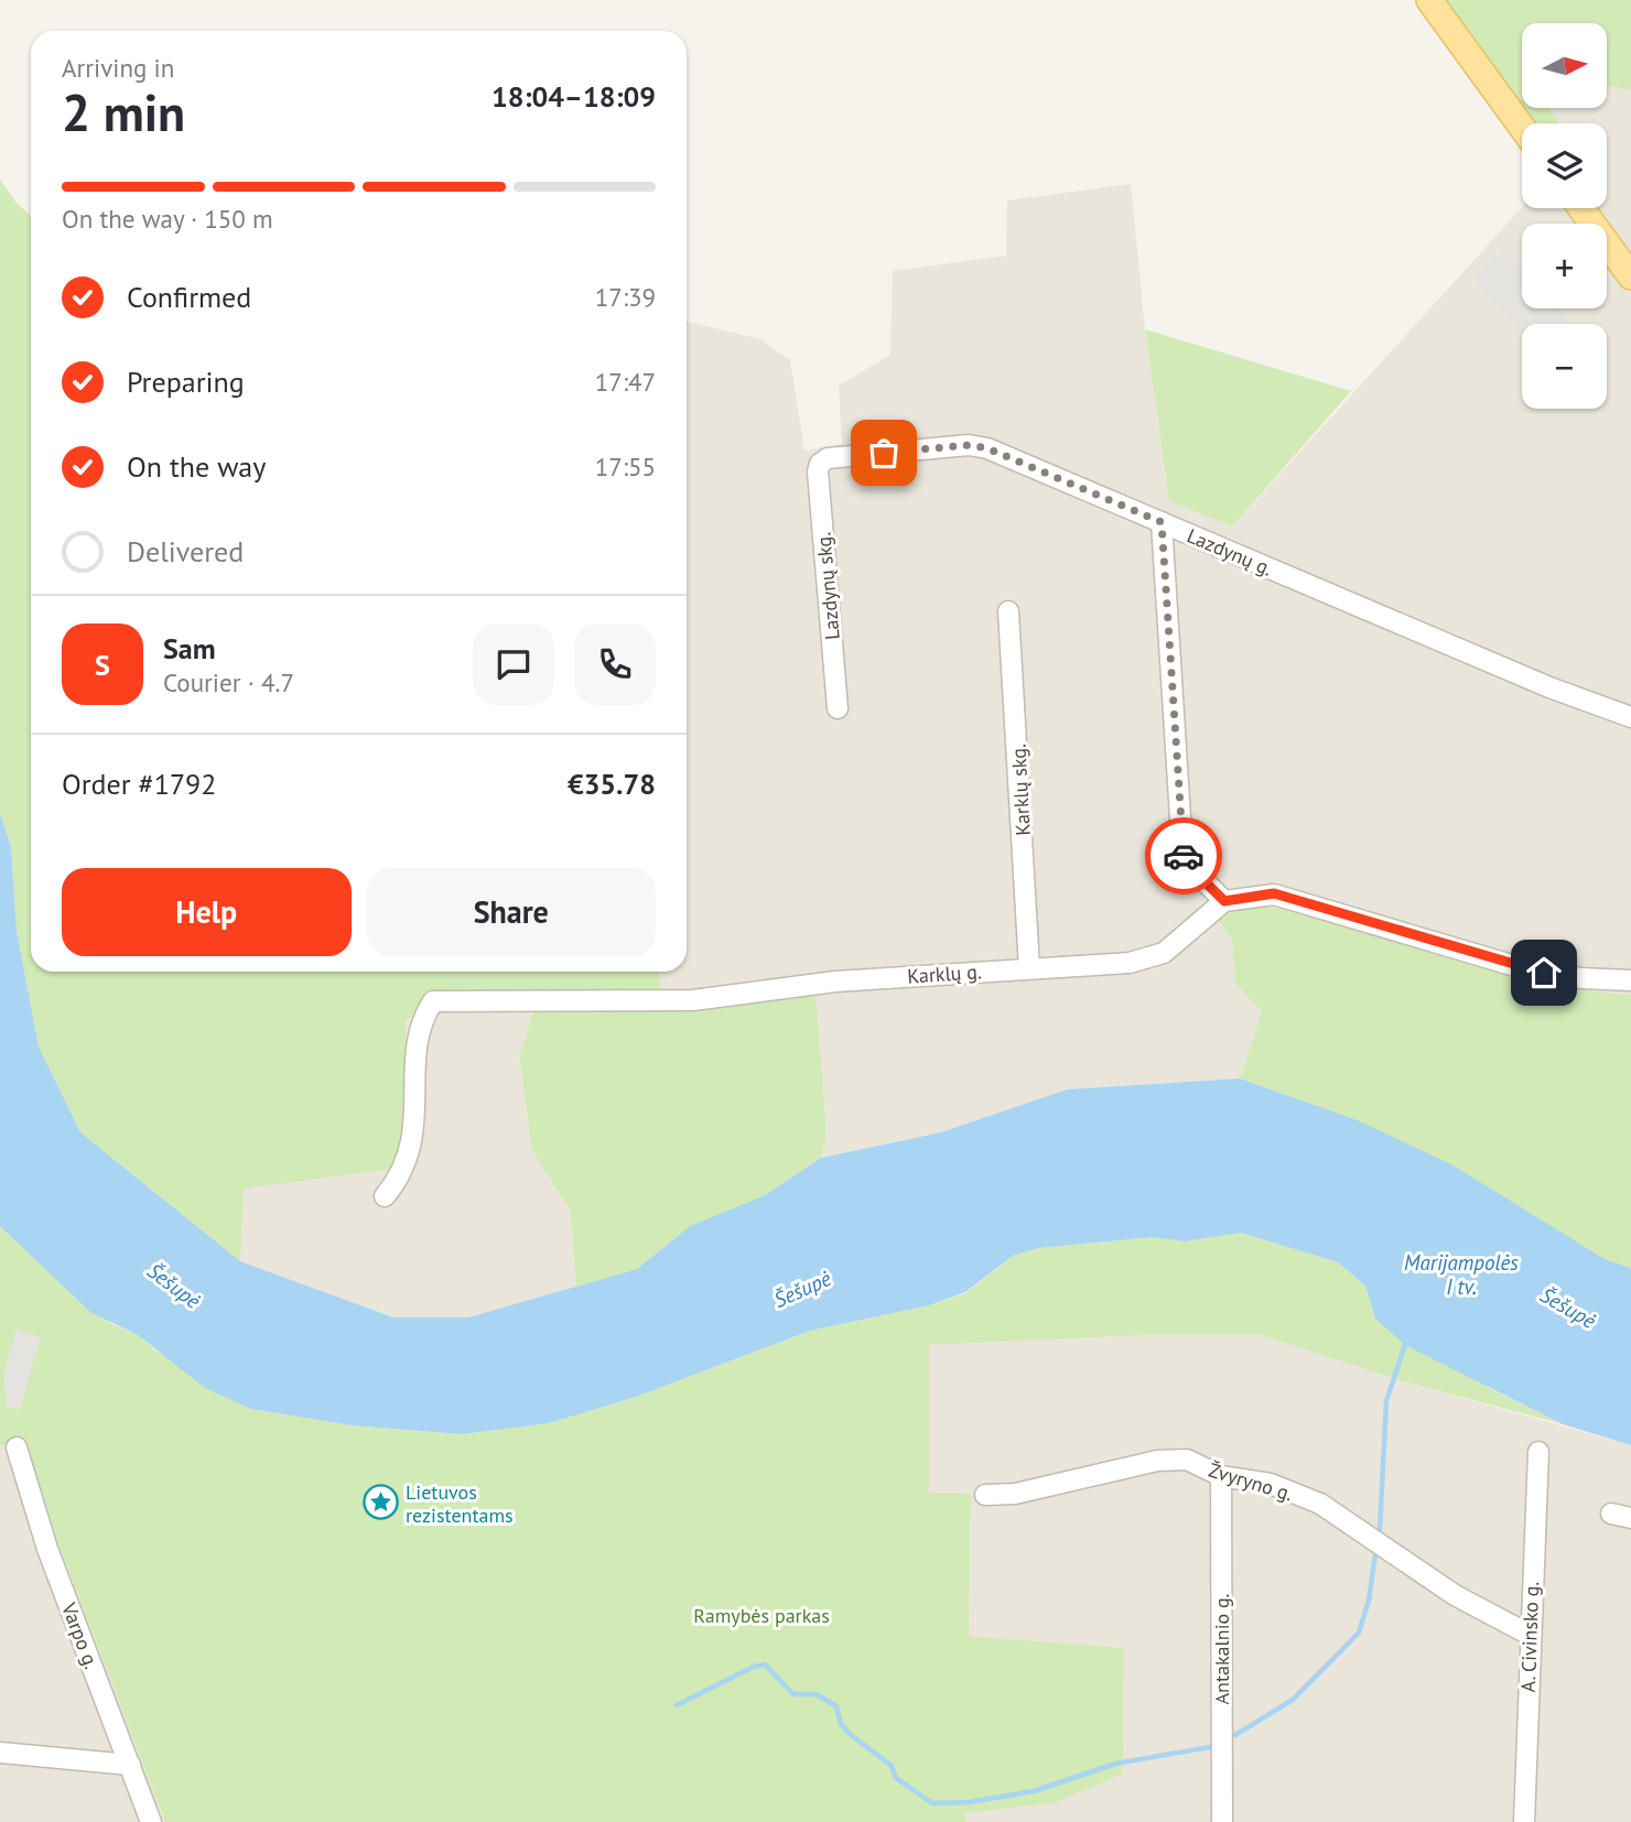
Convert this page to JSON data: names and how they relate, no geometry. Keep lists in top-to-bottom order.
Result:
{
  "streets": {
    "street": [
      "Lazdynų g.",
      "Lazdynų skg.",
      "Karklų skg.",
      "Karklų g.",
      "Žvyryno g.",
      "Varpo g.",
      "A. Civinsko g.",
      "Antakalnio g."
    ]
  },
  "crossings": [
    ["Lazdynų g.", "Lazdynų skg."],
    ["Karklų skg.", "Karklų g."],
    ["Žvyryno g.", "A. Civinsko g."],
    ["Žvyryno g.", "Antakalnio g."]
  ],
  "water": ["Marijampolės I tv.", "Šešupė"],
  "parks": ["Ramybės parkas"],
  "places": {
    "place": ["Lietuvos rezistentams"]
  },
  "north": "right",
  "page": {
    "map_buttons": ["+", "−"],
    "heading": ["2 min", "Arriving in", "18:04–18:09"],
    "panel": [
      "Sam",
      "Courier · 4.7",
      "Order #1792",
      "€35.78"
    ],
    "bar": "On the way · 150 m",
    "list": [
      ["Confirmed", "17:39"],
      ["Preparing", "17:47"],
      ["On the way", "17:55"],
      "Delivered"
    ],
    "round": "S",
    "buttons": ["Help", "Share"]
  }
}
